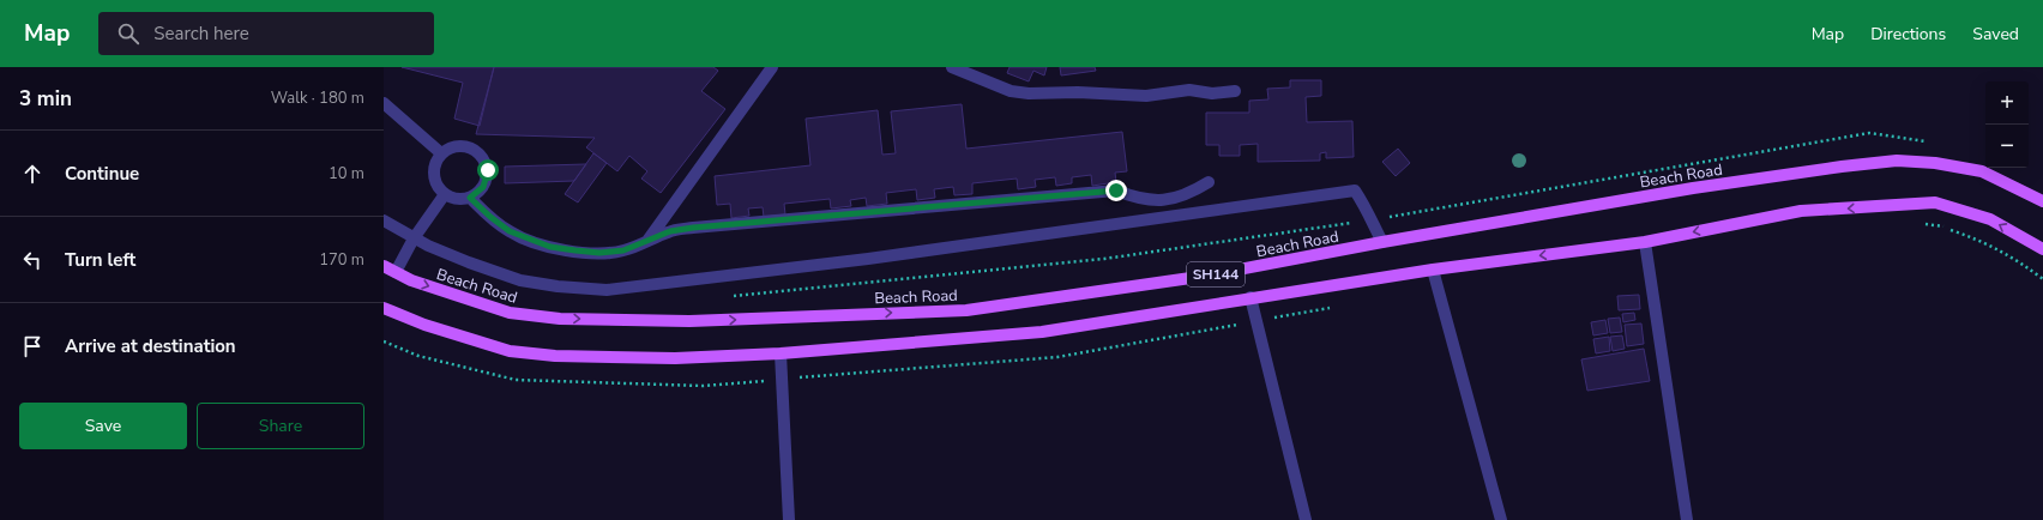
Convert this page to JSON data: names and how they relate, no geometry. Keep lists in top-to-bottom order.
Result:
{
  "streets": {
    "main road": ["Beach Road", "SH144"]
  },
  "page": {
    "header": "Map",
    "search": "Search here",
    "nav": ["Map", "Directions", "Saved"],
    "heading": ["3 min", "Walk · 180 m"],
    "map_buttons": ["+", "−"],
    "list": [
      ["Continue", "10 m"],
      ["Turn left", "170 m"],
      "Arrive at destination"
    ],
    "buttons": ["Save", "Share"]
  }
}
